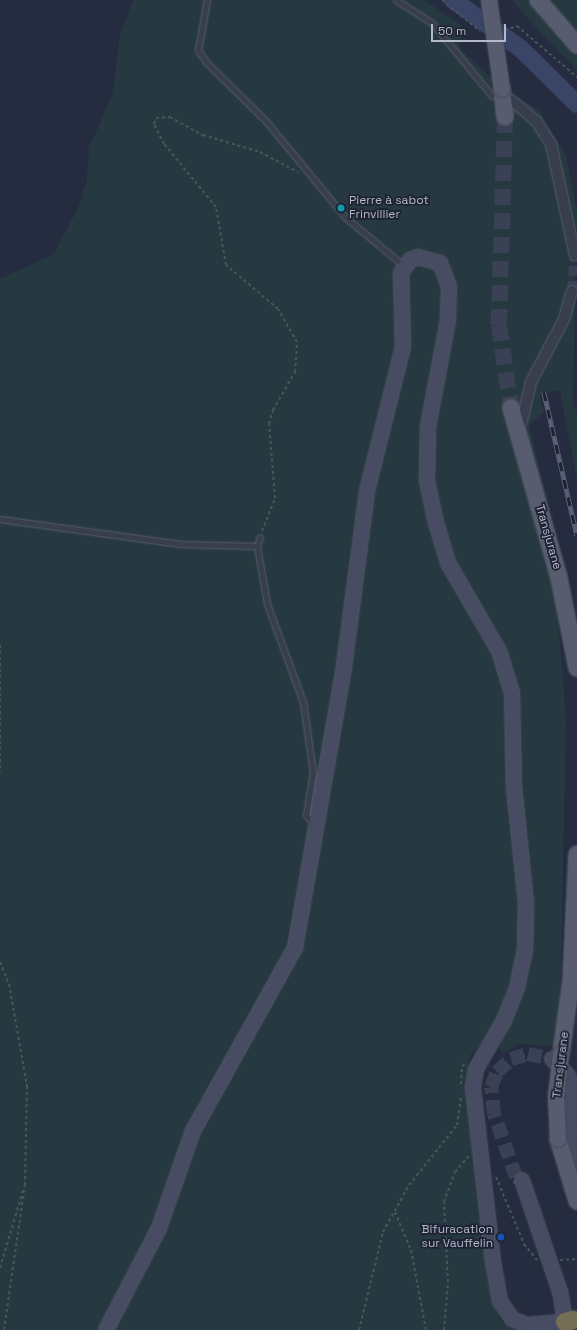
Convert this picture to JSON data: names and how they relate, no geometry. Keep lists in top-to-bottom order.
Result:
{
  "streets": {
    "main road": ["Transjurane"]
  },
  "places": ["Pierre à sabot Frinvillier", "Bifuracation sur Vauffelin"],
  "scale_bar": "50 m"
}
